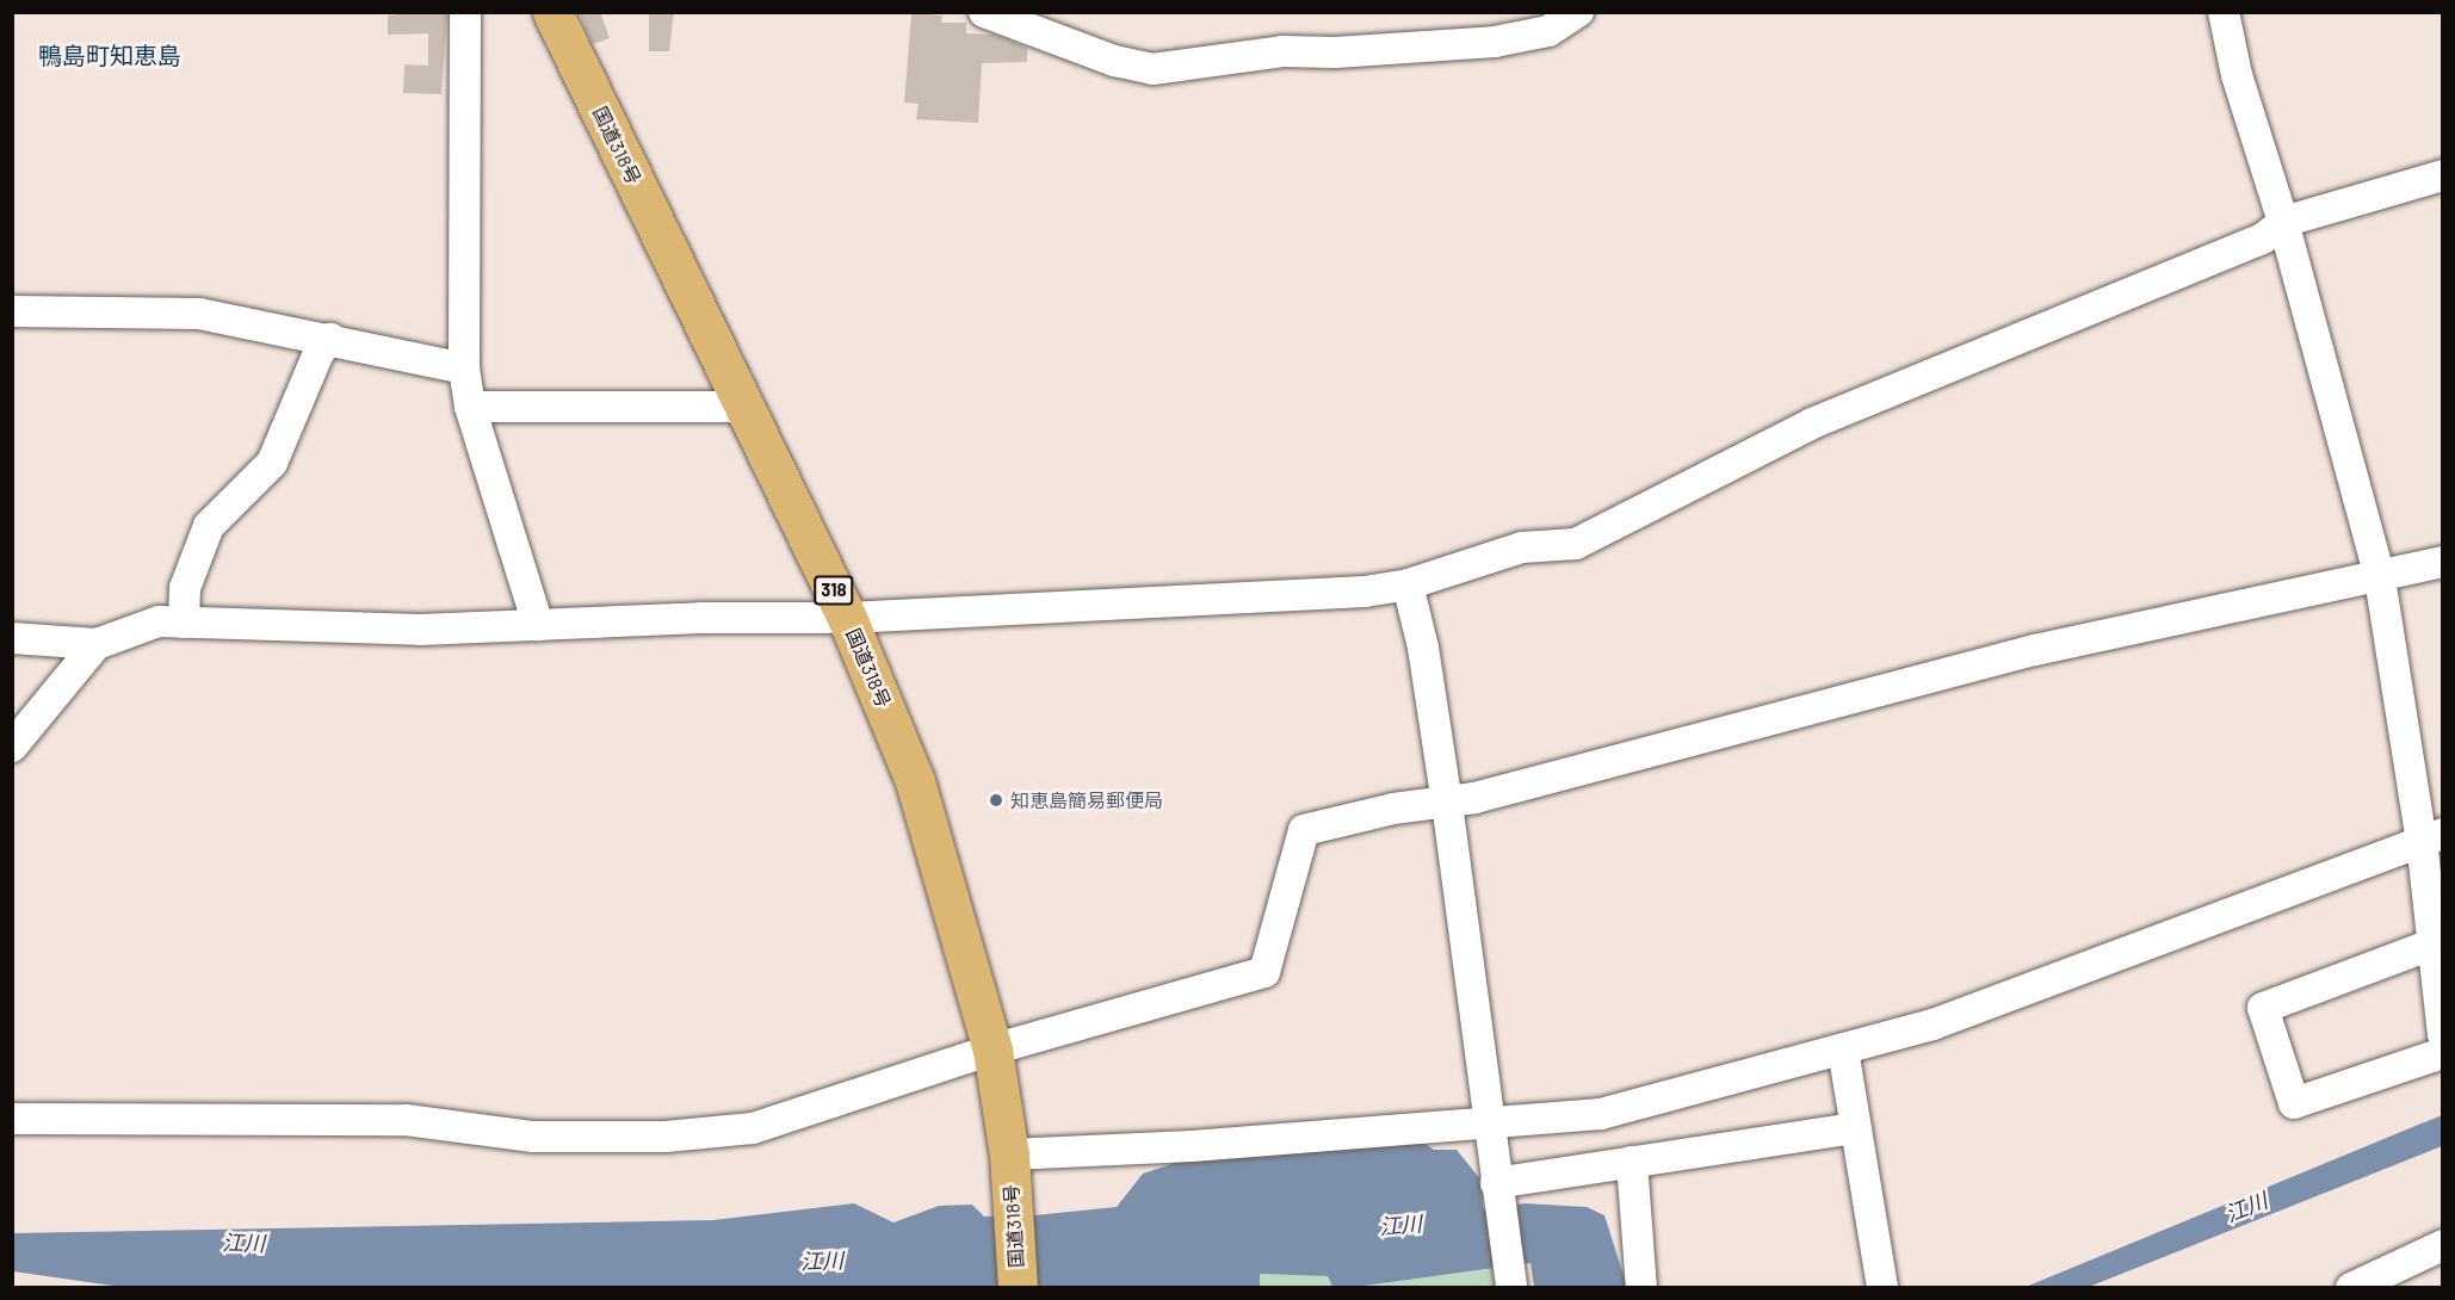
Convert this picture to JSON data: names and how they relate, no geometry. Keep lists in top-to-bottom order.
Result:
{
  "streets": {
    "highway": ["国道318号", "318"]
  },
  "districts": ["鴨島町知恵島"],
  "water": ["江川"],
  "places": ["知恵島簡易郵便局"]
}
